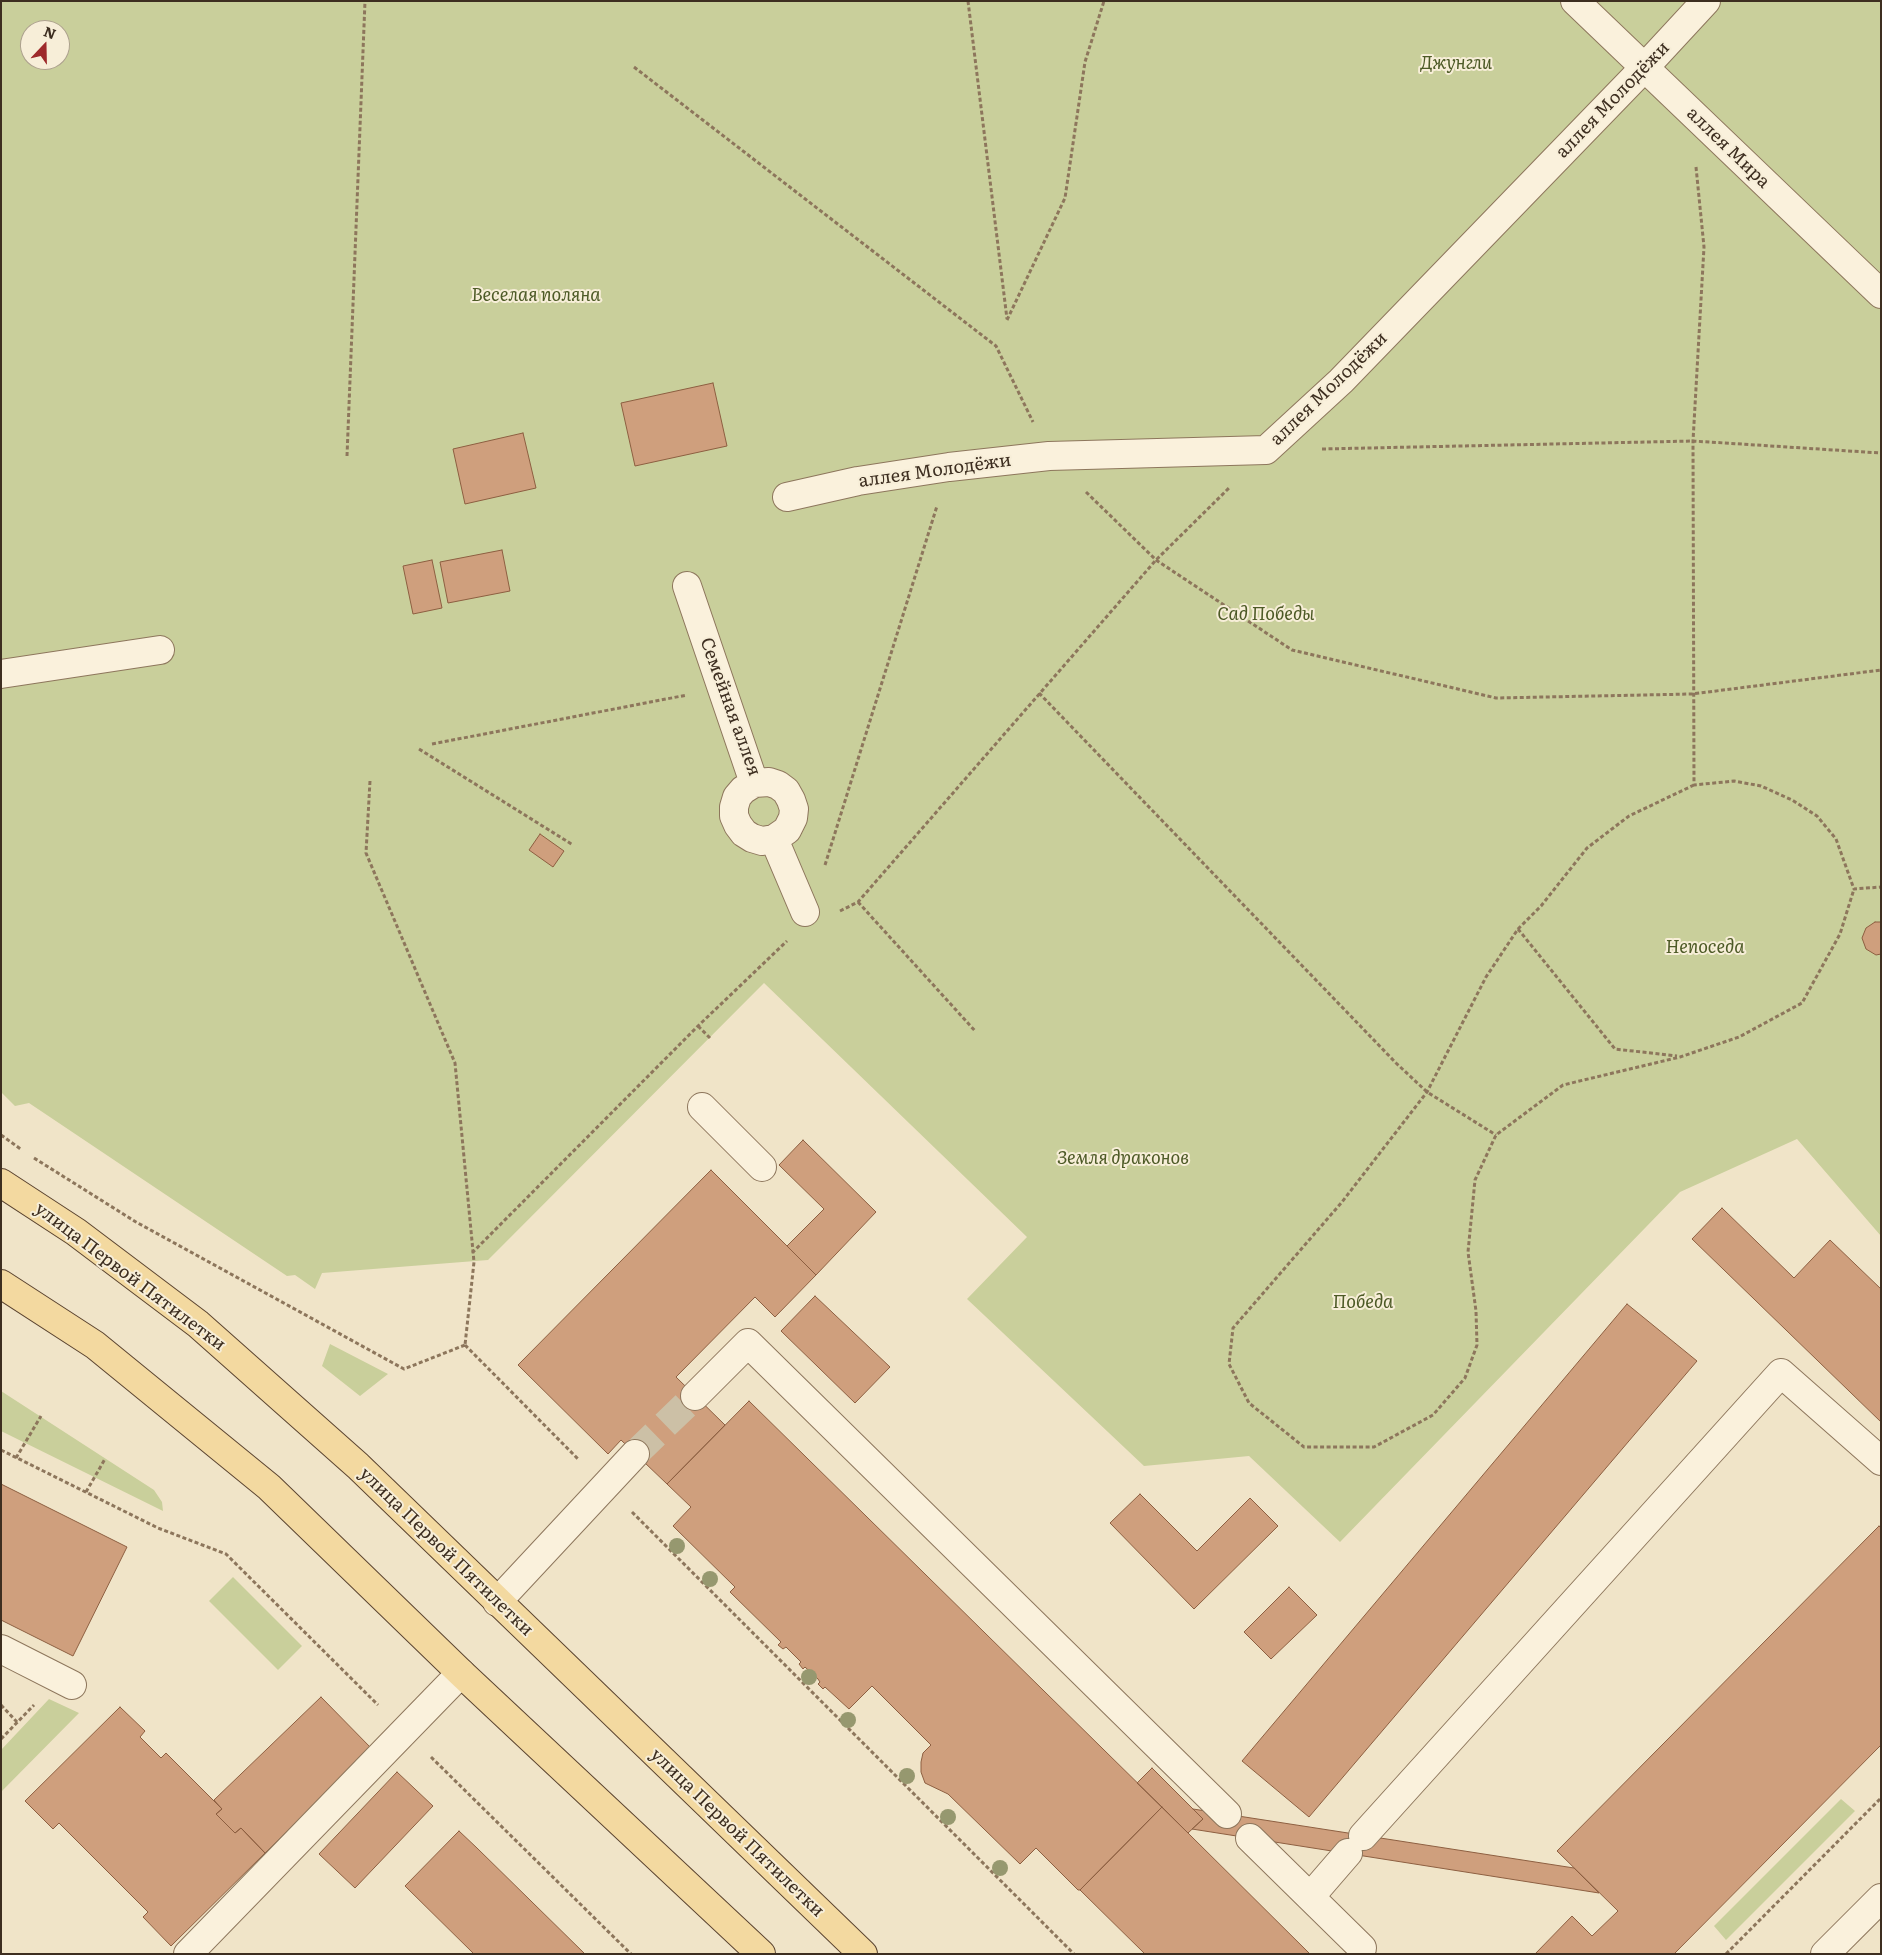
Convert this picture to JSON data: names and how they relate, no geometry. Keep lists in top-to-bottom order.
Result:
{
  "streets": {
    "main road": ["улица Первой Пятилетки"],
    "street": ["аллея Молодёжи", "аллея Мира", "Семейная аллея"]
  },
  "crossings": [
    ["аллея Молодёжи", "аллея Мира"]
  ],
  "parks": [
    "Джунгли",
    "Веселая поляна",
    "Сад Победы",
    "Непоседа",
    "Земля драконов",
    "Победа"
  ],
  "north": "top"
}
